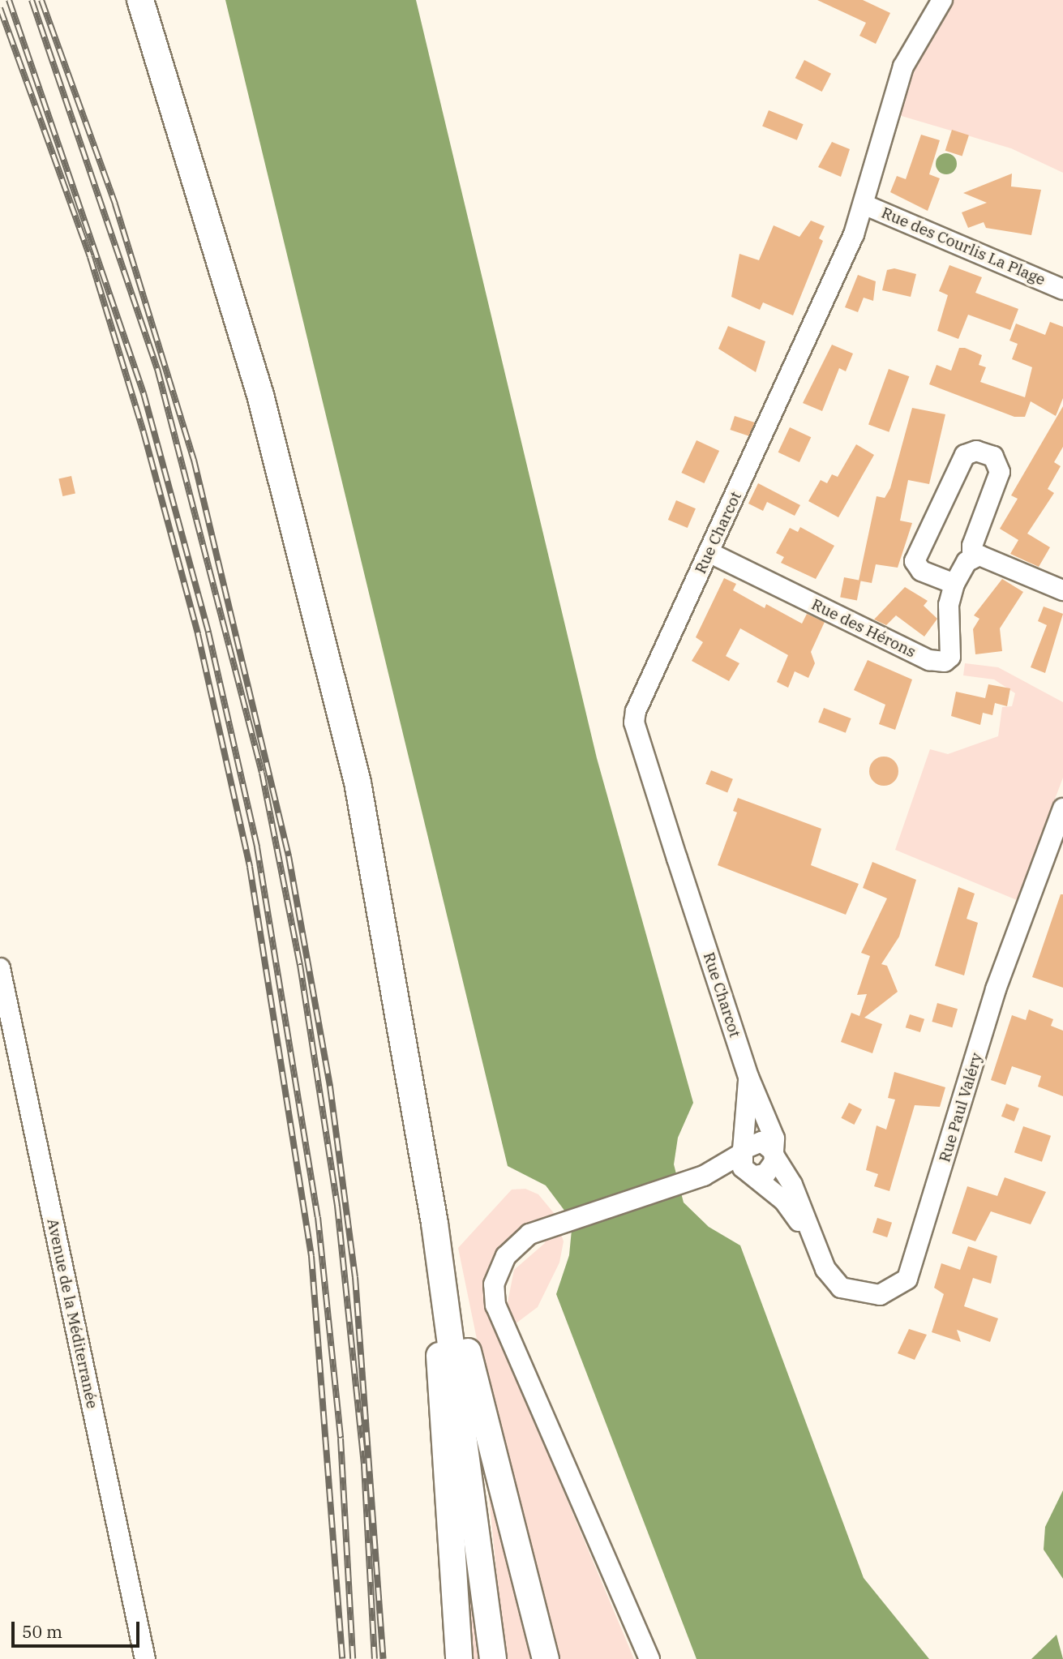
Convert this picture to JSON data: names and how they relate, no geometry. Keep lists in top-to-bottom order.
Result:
{
  "streets": {
    "street": [
      "Rue des Courlis La Plage",
      "Rue Charcot",
      "Rue des Hérons",
      "Rue Paul Valéry",
      "Avenue de la Méditerranée"
    ]
  },
  "crossings": [
    ["Rue des Courlis La Plage", "Rue Charcot"],
    ["Rue Charcot", "Rue des Hérons"],
    ["Rue Charcot", "Rue Paul Valéry"]
  ],
  "scale_bar": "50 m"
}
